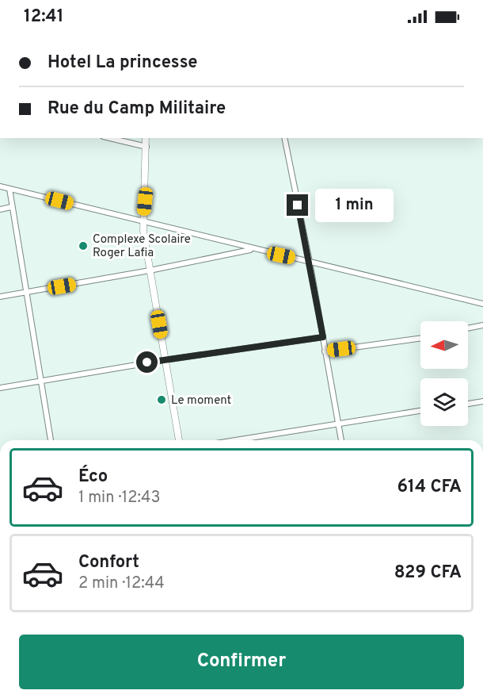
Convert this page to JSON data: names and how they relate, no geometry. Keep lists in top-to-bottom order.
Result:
{
  "places": ["Complexe Scolaire Roger Lafia", "Le moment"],
  "north": "left",
  "page": {
    "status": "12:41",
    "banner": ["Hotel La princesse", "Rue du Camp Militaire"],
    "bubble": "1 min",
    "list": [
      {
        "name": "Éco",
        "note": "1 min · 12:43",
        "value": "614 CFA"
      },
      {
        "name": "Confort",
        "note": "2 min · 12:44",
        "value": "829 CFA"
      }
    ],
    "buttons": "Confirmer"
  }
}
